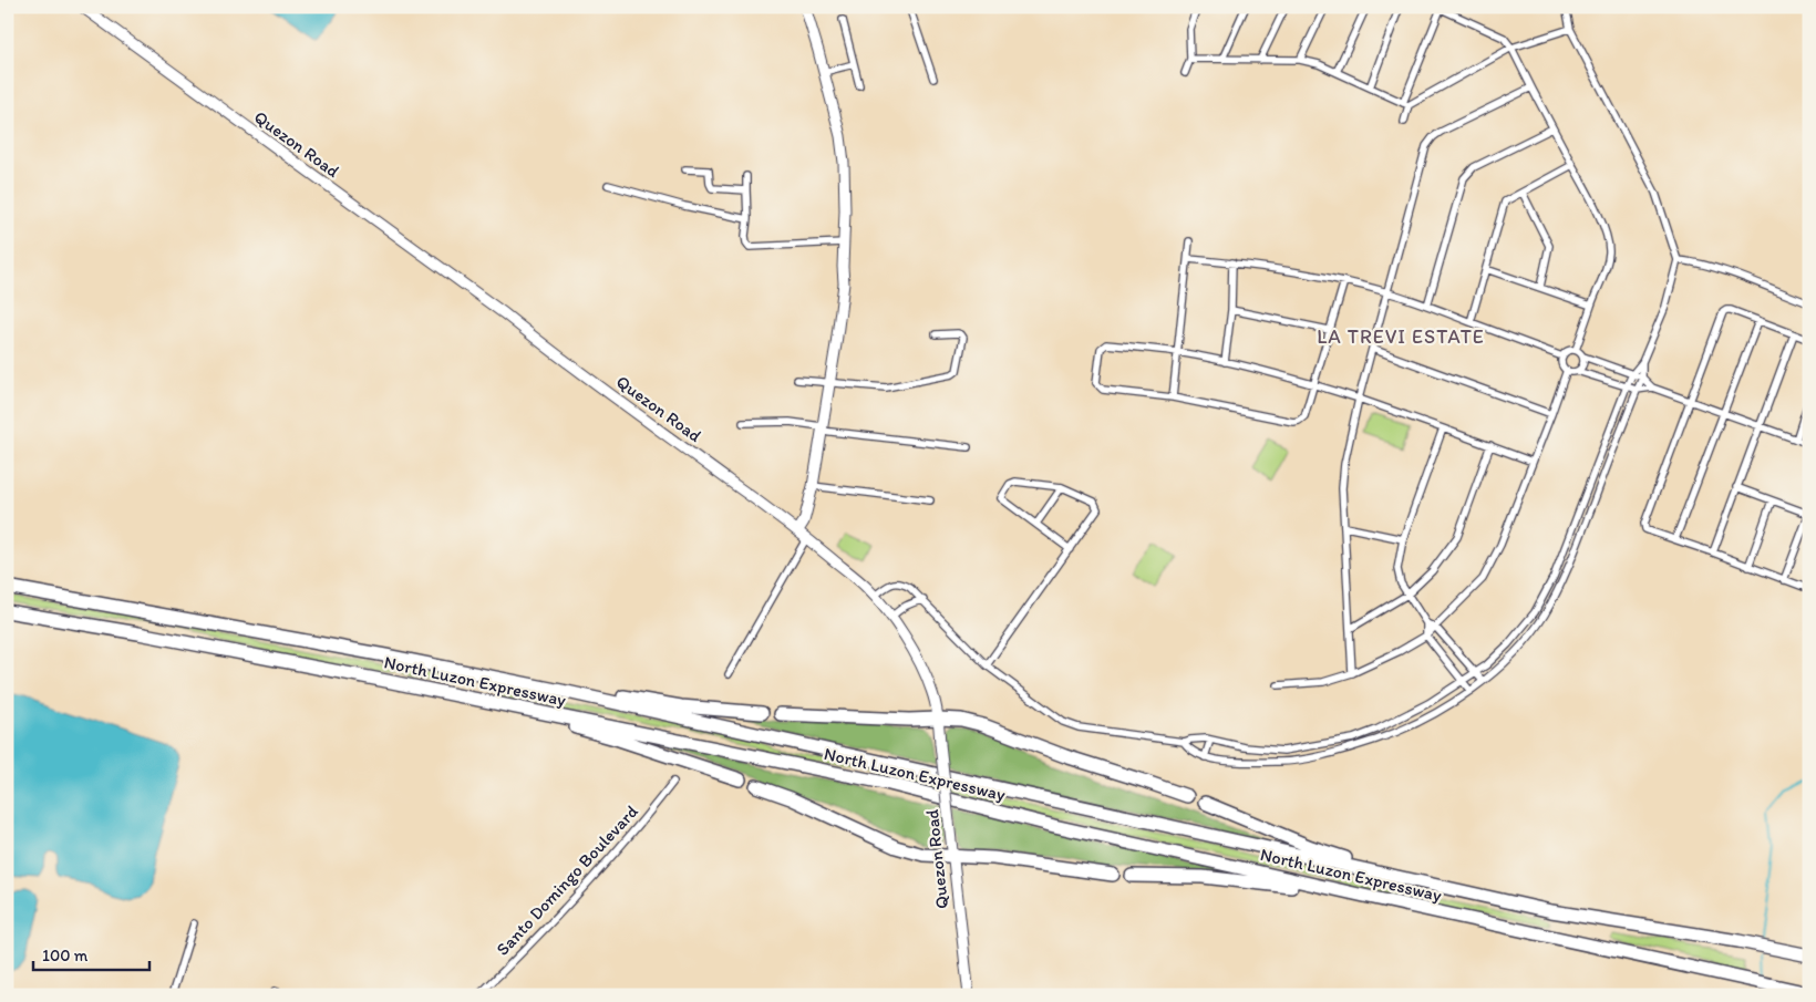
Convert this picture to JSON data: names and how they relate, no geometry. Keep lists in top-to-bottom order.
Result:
{
  "streets": {
    "highway": ["North Luzon Expressway"],
    "main road": ["Quezon Road"],
    "street": ["Santo Domingo Boulevard"]
  },
  "districts": ["LA TREVI ESTATE"],
  "scale_bar": "100 m"
}
